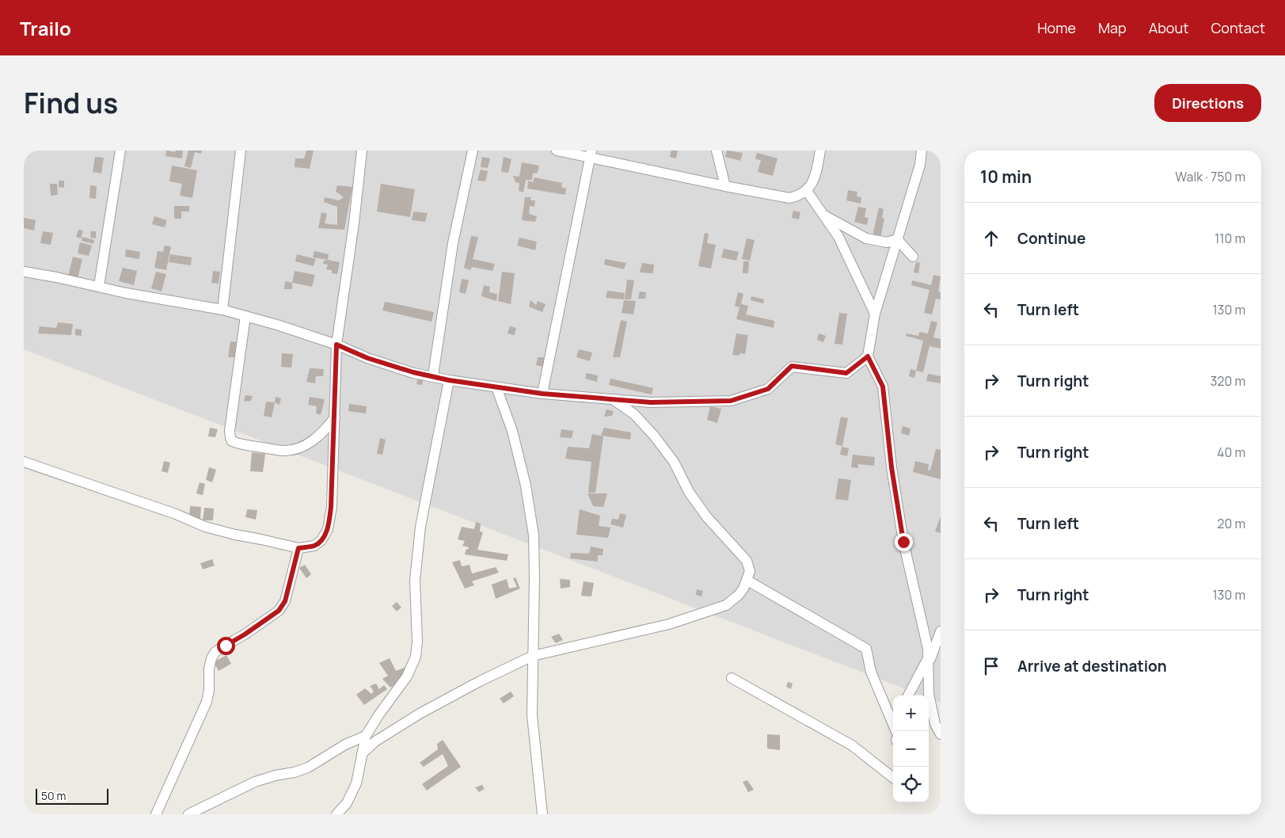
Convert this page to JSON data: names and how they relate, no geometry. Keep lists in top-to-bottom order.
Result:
{
  "scale_bar": "50 m",
  "page": {
    "header": "Trailo",
    "nav": [
      "Home",
      "Map",
      "About",
      "Contact"
    ],
    "title": "Find us",
    "buttons": "Directions",
    "heading": ["10 min", "Walk · 750 m"],
    "list": [
      ["Continue", "110 m"],
      ["Turn left", "130 m"],
      ["Turn right", "320 m"],
      ["Turn right", "40 m"],
      ["Turn left", "20 m"],
      ["Turn right", "130 m"],
      "Arrive at destination"
    ],
    "map_buttons": ["+", "−"],
    "scale": "50 m"
  }
}
